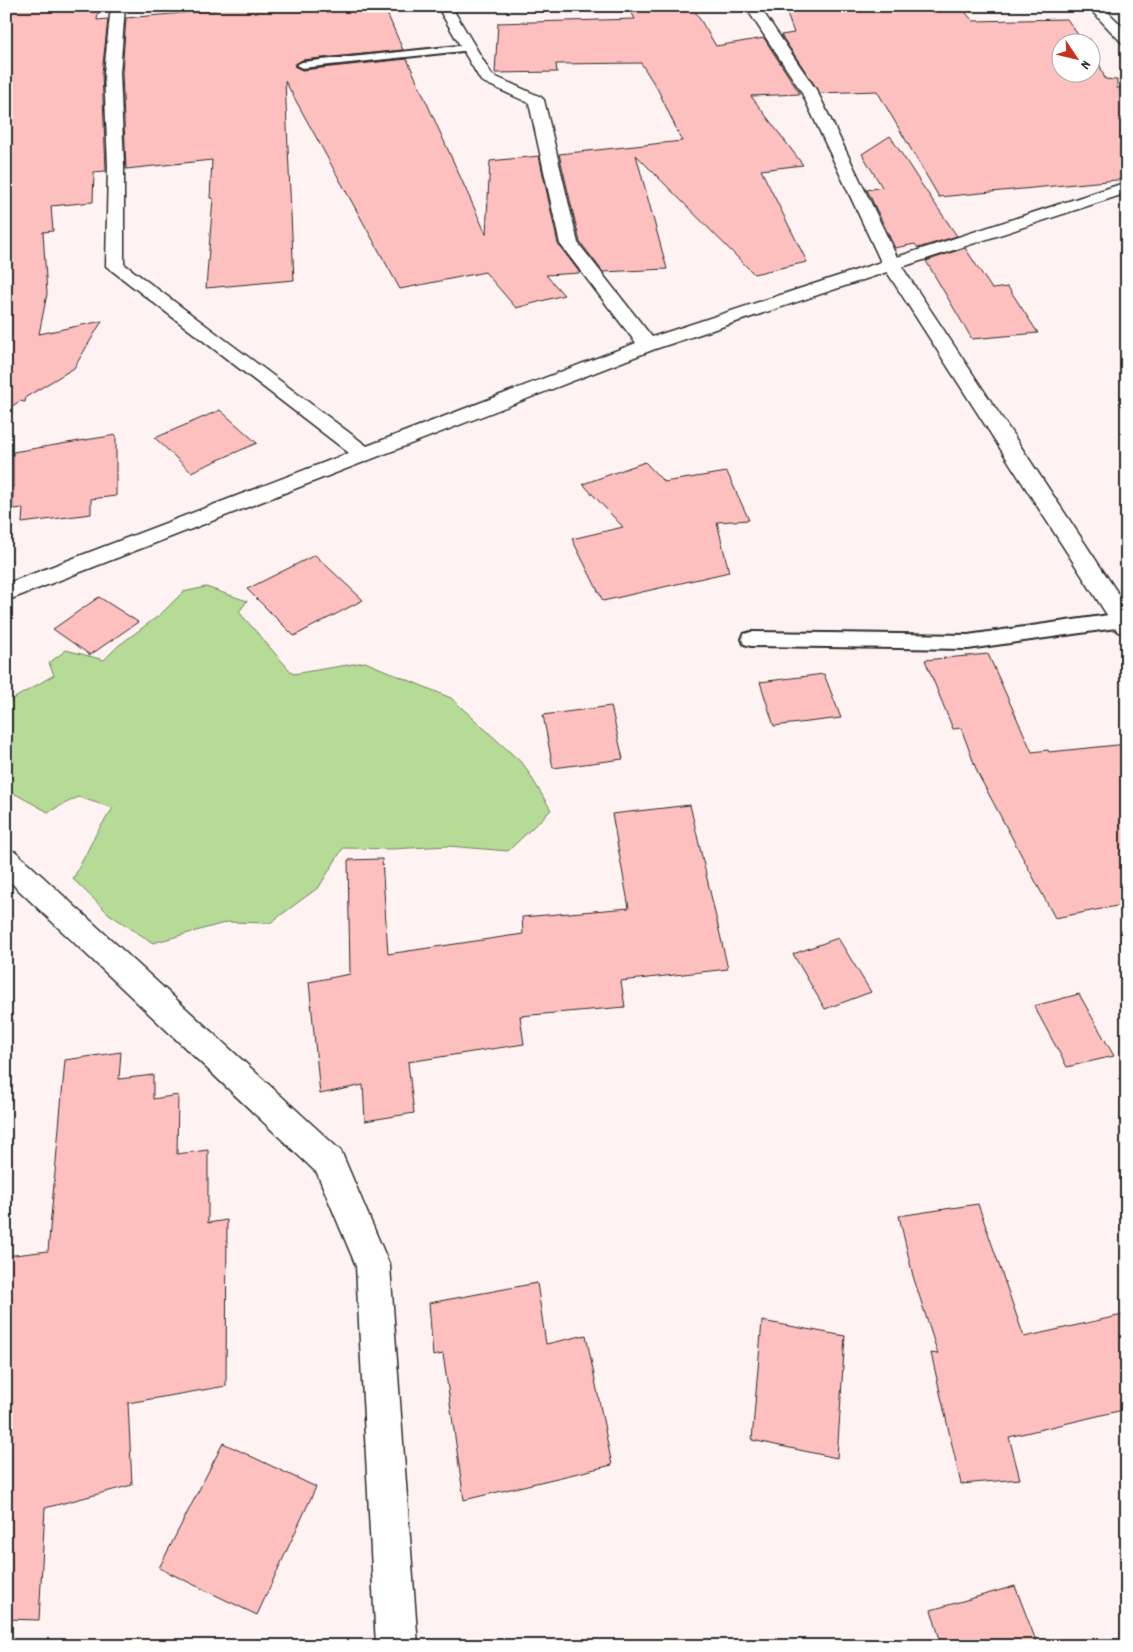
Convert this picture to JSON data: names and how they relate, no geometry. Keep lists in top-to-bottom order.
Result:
{
  "north": "bottom right"
}
